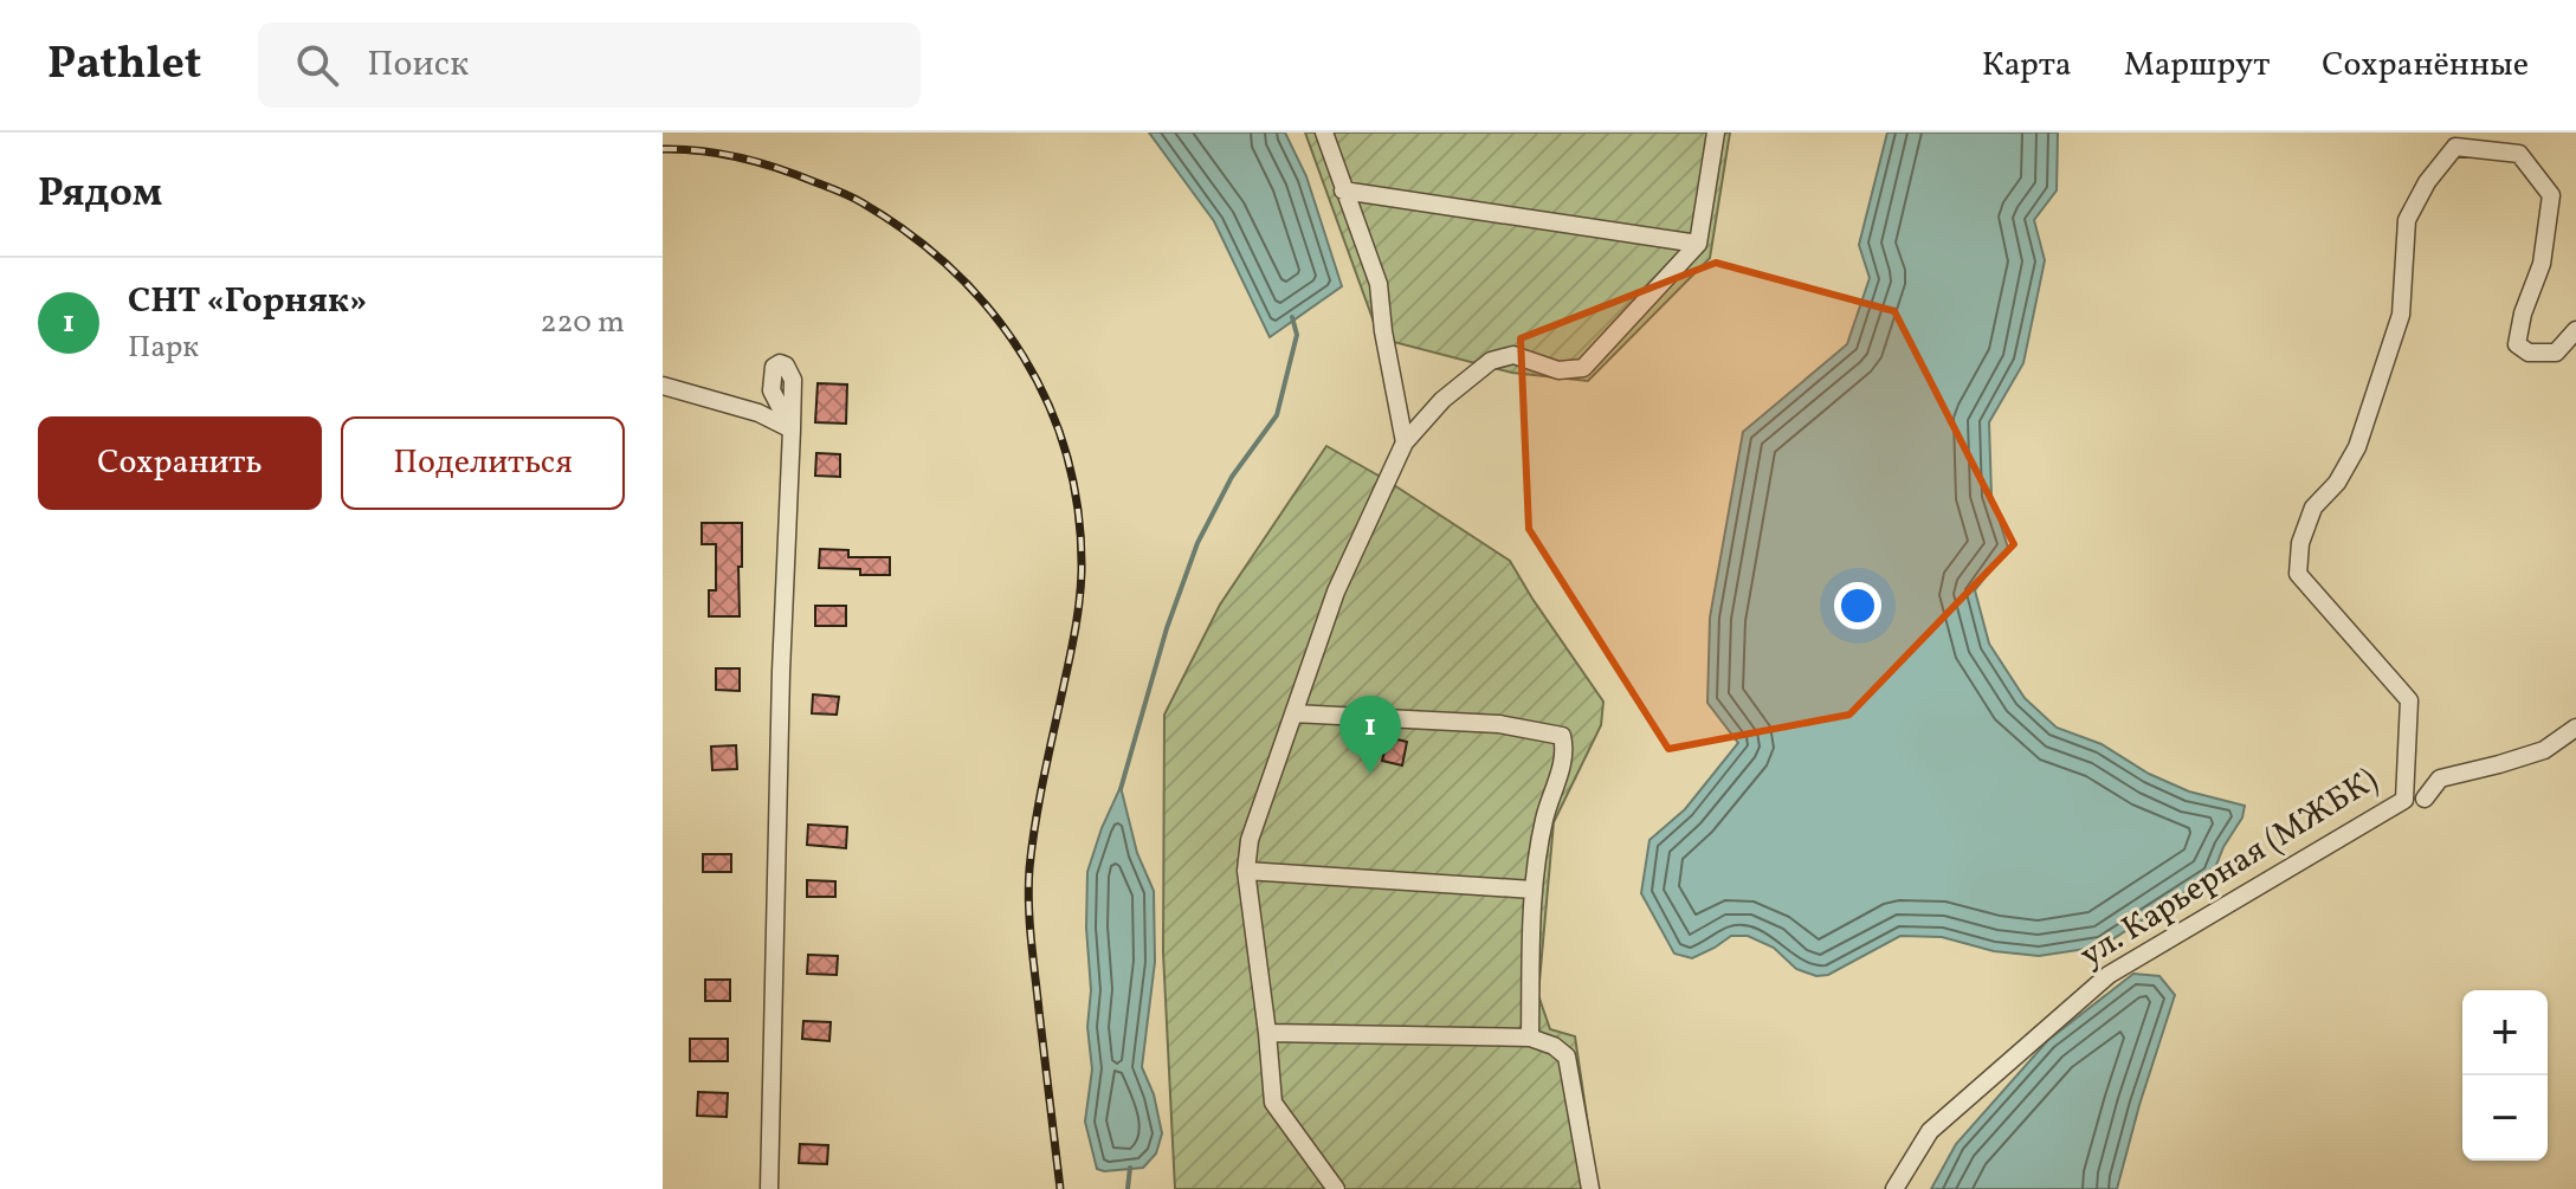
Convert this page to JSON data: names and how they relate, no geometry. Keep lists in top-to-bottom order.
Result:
{
  "streets": {
    "street": ["ул. Карьерная (МЖБК)"]
  },
  "page": {
    "header": "Pathlet",
    "search": "Поиск",
    "nav": ["Карта", "Маршрут", "Сохранённые"],
    "heading": "Рядом",
    "list": [
      {
        "mark": "1",
        "name": "СНТ «Горняк»",
        "note": "Парк",
        "value": "220 m"
      }
    ],
    "buttons": ["Сохранить", "Поделиться"],
    "pins": "1",
    "map_buttons": ["+", "−"]
  }
}
